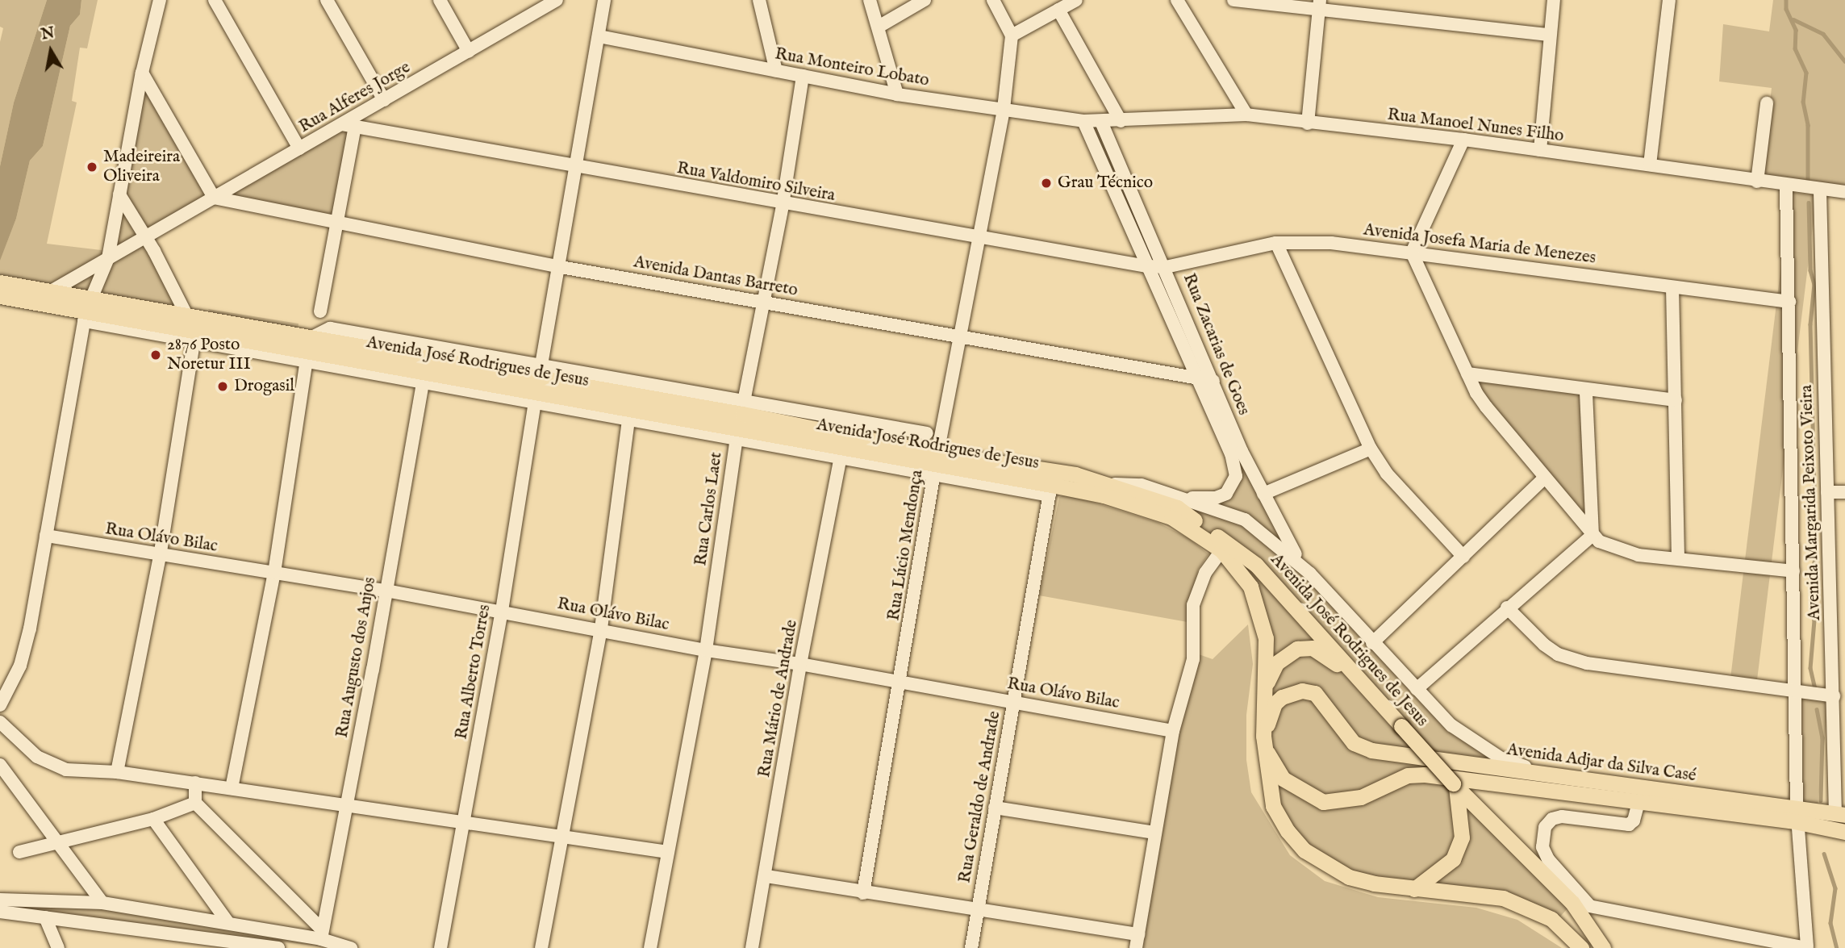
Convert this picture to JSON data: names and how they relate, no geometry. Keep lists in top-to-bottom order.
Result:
{
  "streets": {
    "main road": ["Avenida José Rodrigues de Jesus", "Avenida Adjar da Silva Casé"],
    "street": [
      "Rua Monteiro Lobato",
      "Rua Alferes Jorge",
      "Rua Manoel Nunes Filho",
      "Rua Valdomiro Silveira",
      "Avenida Josefa Maria de Menezes",
      "Avenida Dantas Barreto",
      "Rua Zacarias de Goes",
      "Avenida Margarida Peixoto Vieira",
      "Rua Carlos Laet",
      "Rua Olávo Bilac",
      "Rua Lúcio Mendonça",
      "Rua Augusto dos Anjos",
      "Rua Alberto Torres",
      "Rua Mário de Andrade",
      "Rua Geraldo de Andrade"
    ]
  },
  "crossings": [
    ["Rua Monteiro Lobato", "Rua Manoel Nunes Filho"],
    ["Rua Monteiro Lobato", "Rua Zacarias de Goes"],
    ["Rua Monteiro Lobato", "Rua Carlos Laet"],
    ["Rua Monteiro Lobato", "Rua Lúcio Mendonça"],
    ["Rua Alferes Jorge", "Rua Valdomiro Silveira"],
    ["Rua Alferes Jorge", "Avenida Dantas Barreto"],
    ["Rua Alferes Jorge", "Avenida José Rodrigues de Jesus"],
    ["Rua Manoel Nunes Filho", "Rua Zacarias de Goes"],
    ["Rua Manoel Nunes Filho", "Avenida Margarida Peixoto Vieira"],
    ["Rua Valdomiro Silveira", "Avenida Josefa Maria de Menezes"],
    ["Rua Valdomiro Silveira", "Rua Zacarias de Goes"],
    ["Rua Valdomiro Silveira", "Rua Carlos Laet"],
    ["Rua Valdomiro Silveira", "Rua Lúcio Mendonça"],
    ["Avenida Josefa Maria de Menezes", "Rua Zacarias de Goes"],
    ["Avenida Josefa Maria de Menezes", "Avenida Margarida Peixoto Vieira"],
    ["Avenida Dantas Barreto", "Rua Zacarias de Goes"],
    ["Avenida Dantas Barreto", "Rua Carlos Laet"],
    ["Avenida Dantas Barreto", "Rua Lúcio Mendonça"],
    ["Avenida José Rodrigues de Jesus", "Rua Carlos Laet"],
    ["Avenida José Rodrigues de Jesus", "Rua Lúcio Mendonça"],
    ["Avenida José Rodrigues de Jesus", "Rua Augusto dos Anjos"],
    ["Avenida José Rodrigues de Jesus", "Rua Alberto Torres"],
    ["Avenida José Rodrigues de Jesus", "Rua Mário de Andrade"],
    ["Avenida José Rodrigues de Jesus", "Avenida Adjar da Silva Casé"],
    ["Avenida José Rodrigues de Jesus", "Rua Geraldo de Andrade"],
    ["Avenida Margarida Peixoto Vieira", "Avenida Adjar da Silva Casé"],
    ["Rua Carlos Laet", "Rua Olávo Bilac"],
    ["Rua Olávo Bilac", "Rua Lúcio Mendonça"],
    ["Rua Olávo Bilac", "Rua Augusto dos Anjos"],
    ["Rua Olávo Bilac", "Rua Alberto Torres"],
    ["Rua Olávo Bilac", "Rua Mário de Andrade"],
    ["Rua Olávo Bilac", "Rua Geraldo de Andrade"]
  ],
  "places": [
    "Madeireira Oliveira",
    "Grau Técnico",
    "2876 Posto Noretur III",
    "Drogasil"
  ],
  "north": "top"
}
